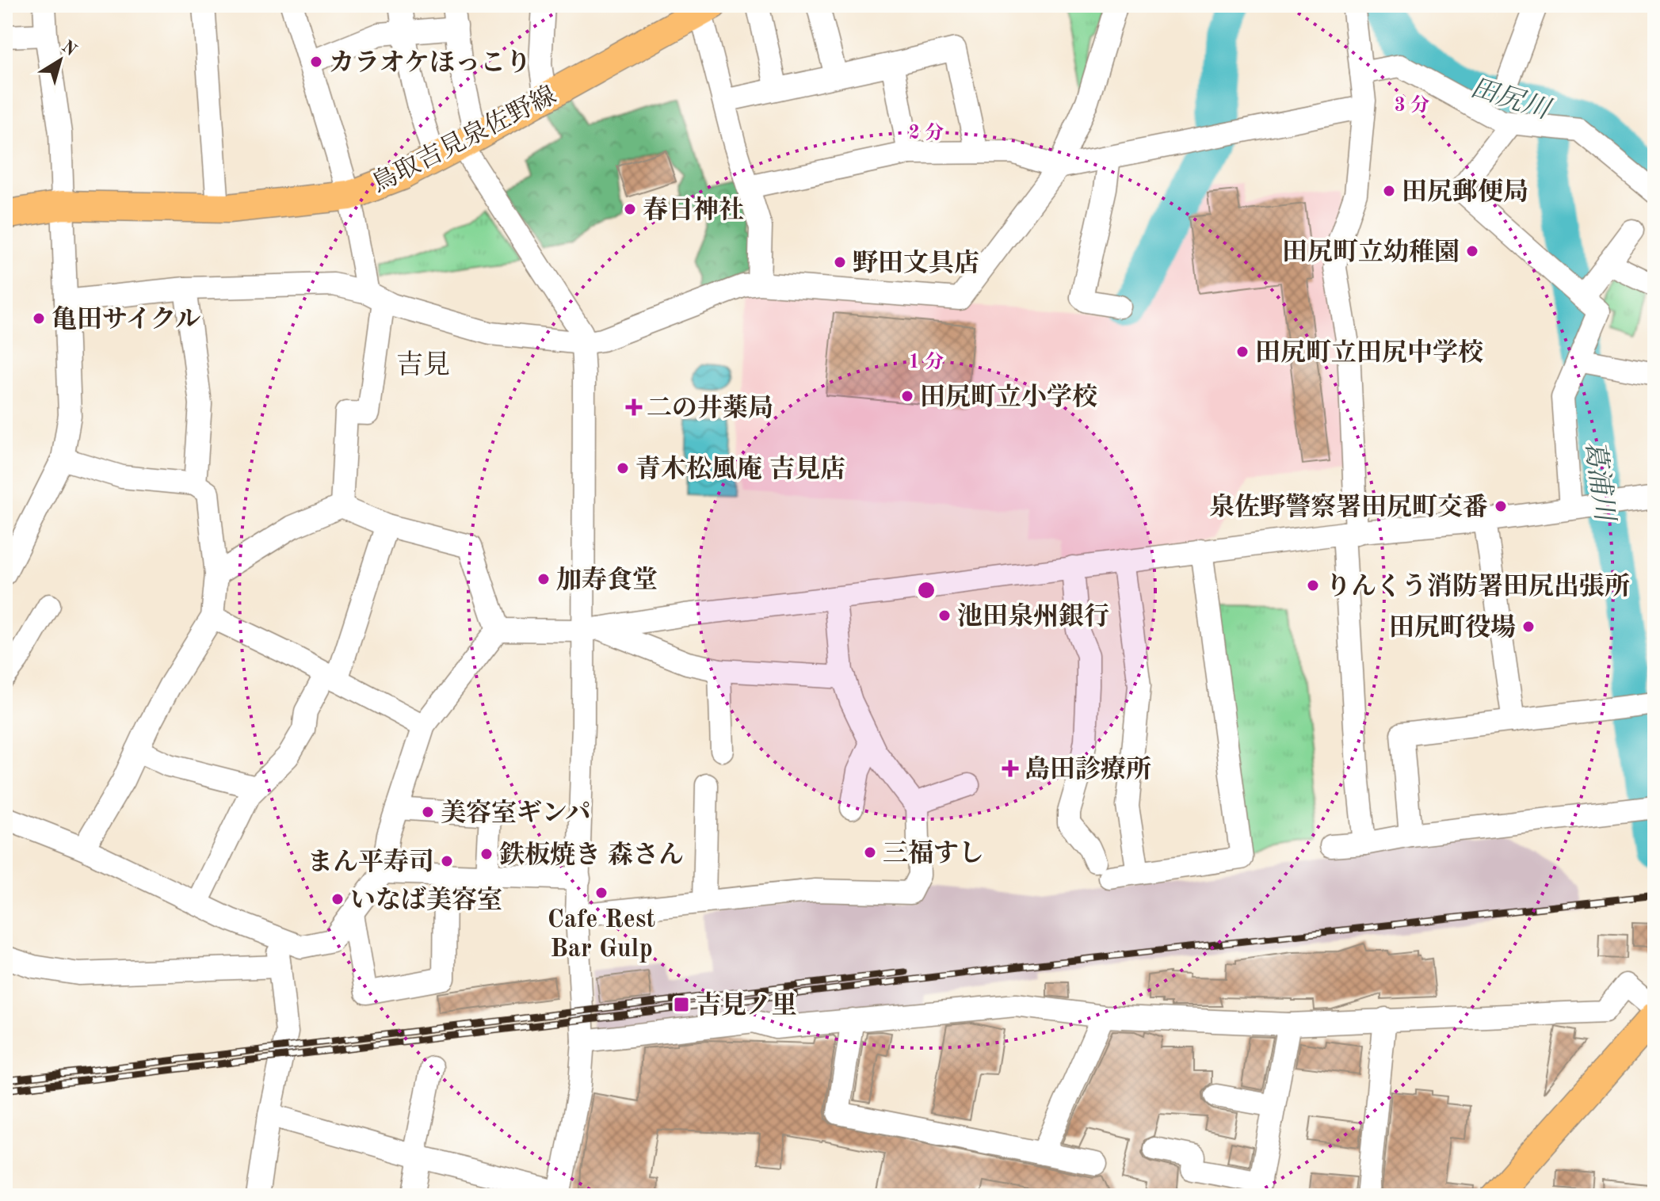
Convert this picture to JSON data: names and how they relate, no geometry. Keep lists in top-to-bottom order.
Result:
{
  "streets": {
    "main road": ["鳥取吉見泉佐野線"]
  },
  "districts": ["吉見"],
  "water": ["田尻川", "葛浦川"],
  "places": {
    "other": [
      "カラオケほっこり",
      "田尻郵便局",
      "春日神社",
      "田尻町立幼稚園",
      "野田文具店",
      "亀田サイクル",
      "田尻町立田尻中学校",
      "田尻町立小学校",
      "青木松風庵 吉見店",
      "泉佐野警察署田尻町交番",
      "加寿食堂",
      "りんくう消防署田尻出張所",
      "池田泉州銀行",
      "田尻町役場",
      "美容室ギンパ",
      "三福すし",
      "鉄板焼き 森さん",
      "まん平寿司",
      "Cafe Rest Bar Gulp",
      "いなば美容室"
    ],
    "health": ["二の井薬局", "島田診療所"],
    "transit": ["吉見ノ里"]
  },
  "north": "top right",
  "rings": ["3 分", "2 分", "1 分"]
}
